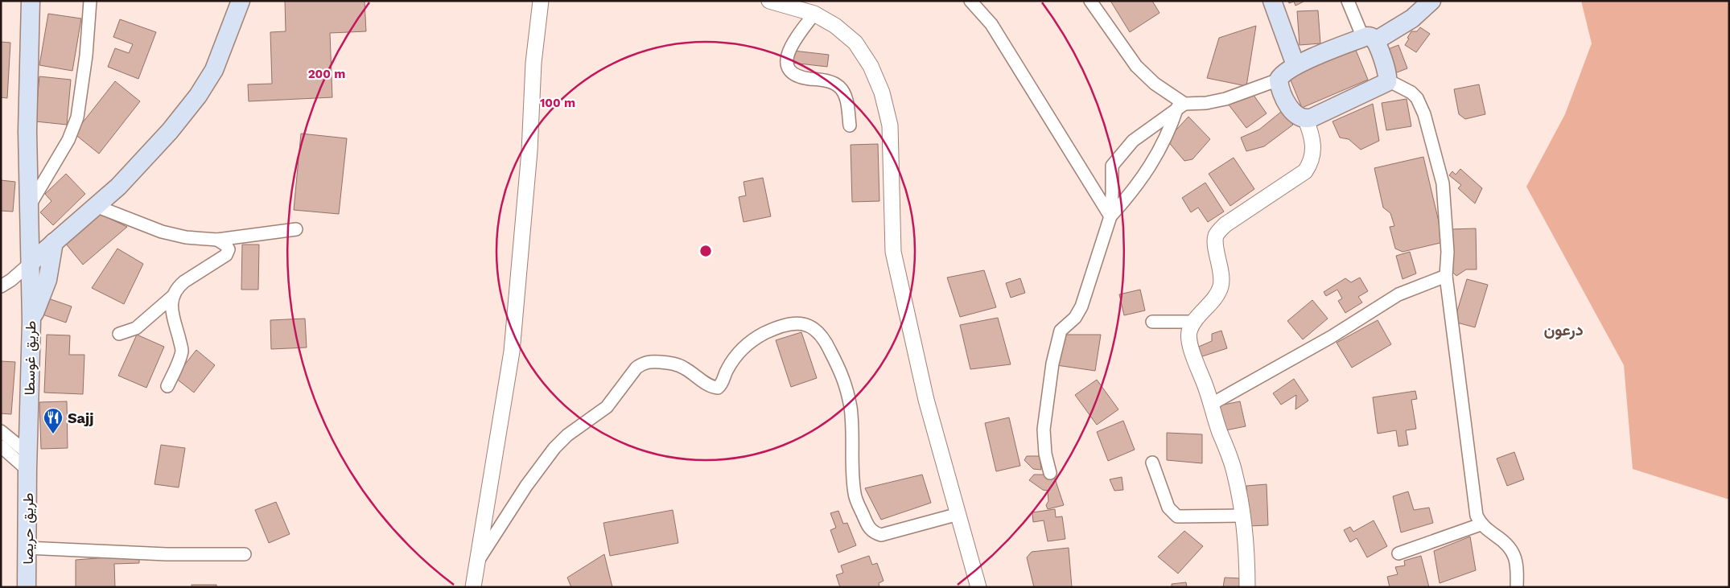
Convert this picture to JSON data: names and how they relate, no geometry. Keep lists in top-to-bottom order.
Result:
{
  "streets": {
    "main road": ["طريق غوسطا", "طريق حريصا"]
  },
  "crossings": [
    ["طريق غوسطا", "طريق حريصا"]
  ],
  "districts": ["درعون"],
  "places": {
    "restaurant": ["Sajj"]
  },
  "rings": ["200 m", "100 m"]
}
